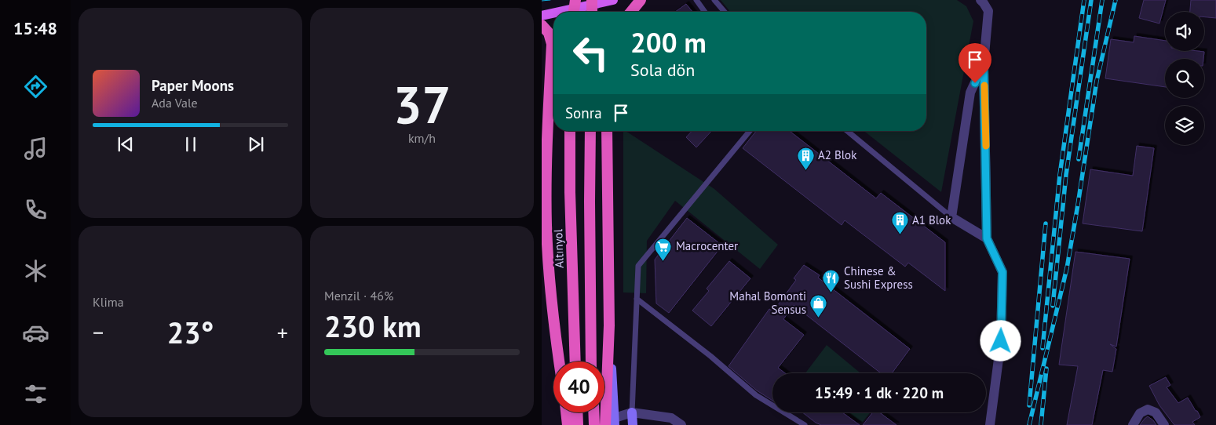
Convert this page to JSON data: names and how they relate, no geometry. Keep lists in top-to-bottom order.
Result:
{
  "streets": {
    "highway": ["Altınyol"]
  },
  "places": {
    "building": ["A2 Blok", "A1 Blok"],
    "supermarket": ["Macrocenter"],
    "restaurant": ["Chinese & Sushi Express"],
    "shop": ["Mahal Bomonti Sensus"]
  },
  "page": {
    "tabs": "15:48",
    "tile": [
      ["37", "km/h"],
      "Klima",
      ["Menzil · 46%", "230 km"]
    ],
    "turn": ["200 m", "Sola dön"],
    "song": ["Paper Moons", "Ada Vale"],
    "then": "Sonra",
    "heat": ["−", "23°", "+"],
    "limit": "40",
    "trip": "15:49 · 1 dk · 220 m"
  }
}
